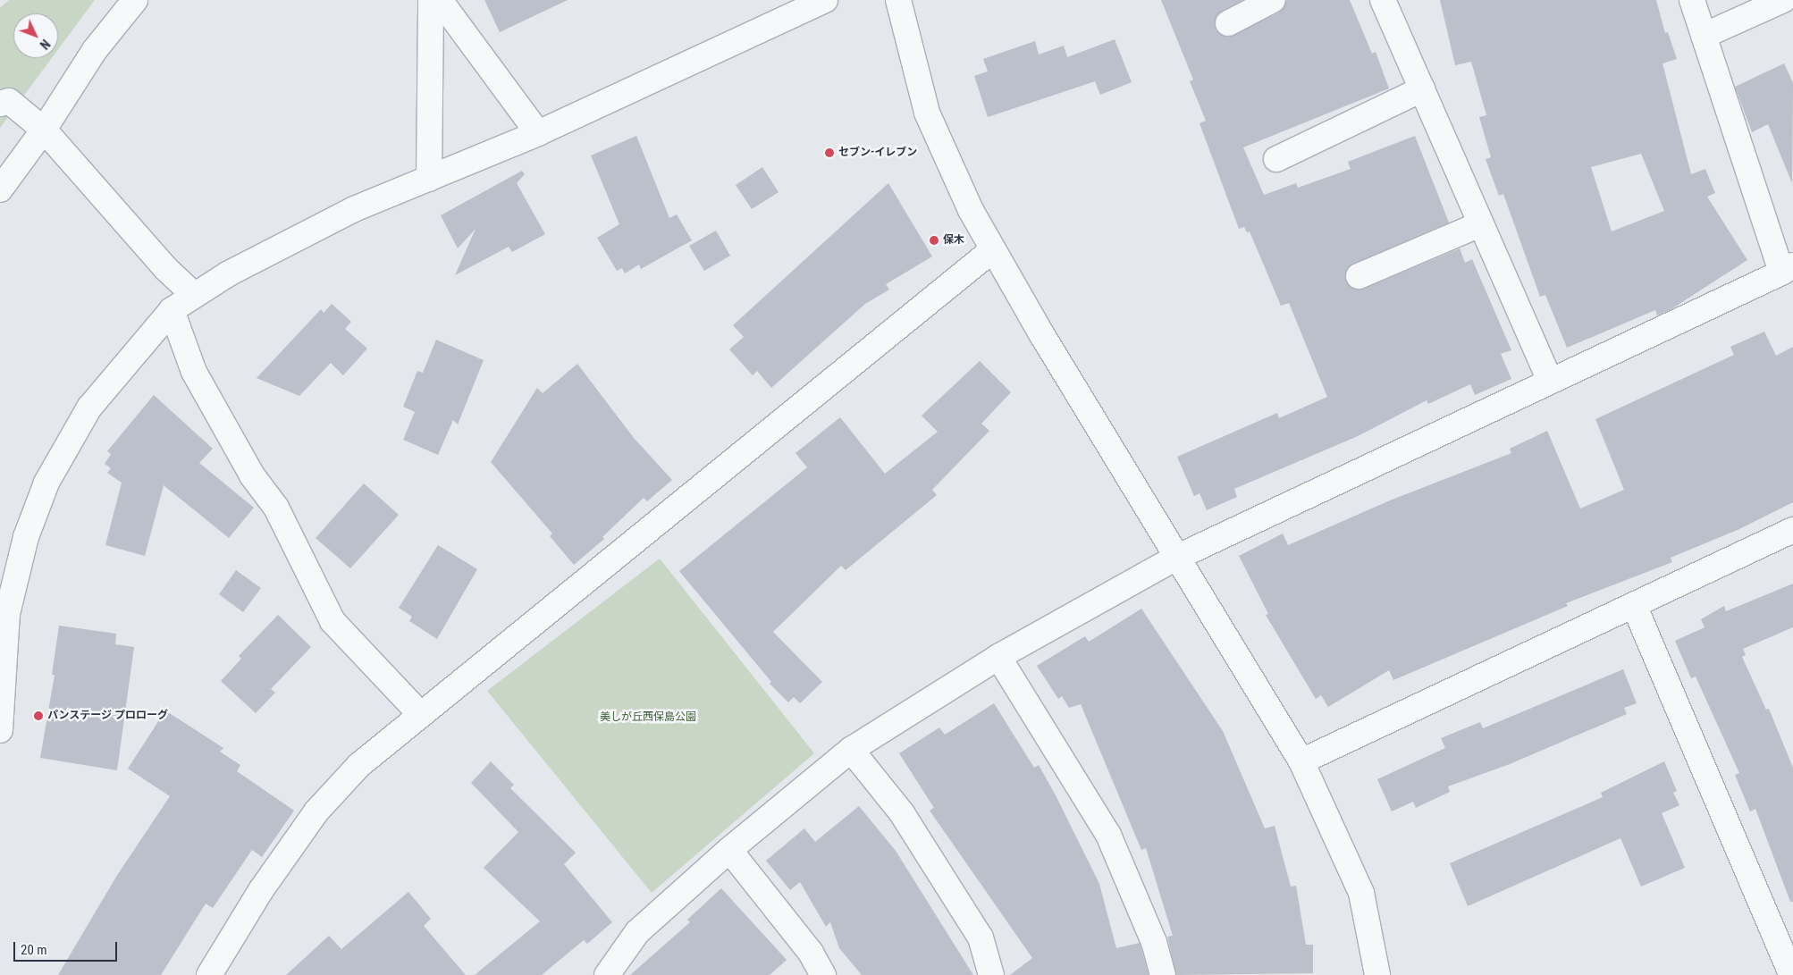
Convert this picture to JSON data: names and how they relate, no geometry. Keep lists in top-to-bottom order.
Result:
{
  "parks": ["美しが丘西保島公園"],
  "places": ["セブン-イレブン", "保木", "パンステージ プロローグ"],
  "scale_bar": "20 m",
  "north": "bottom right"
}
